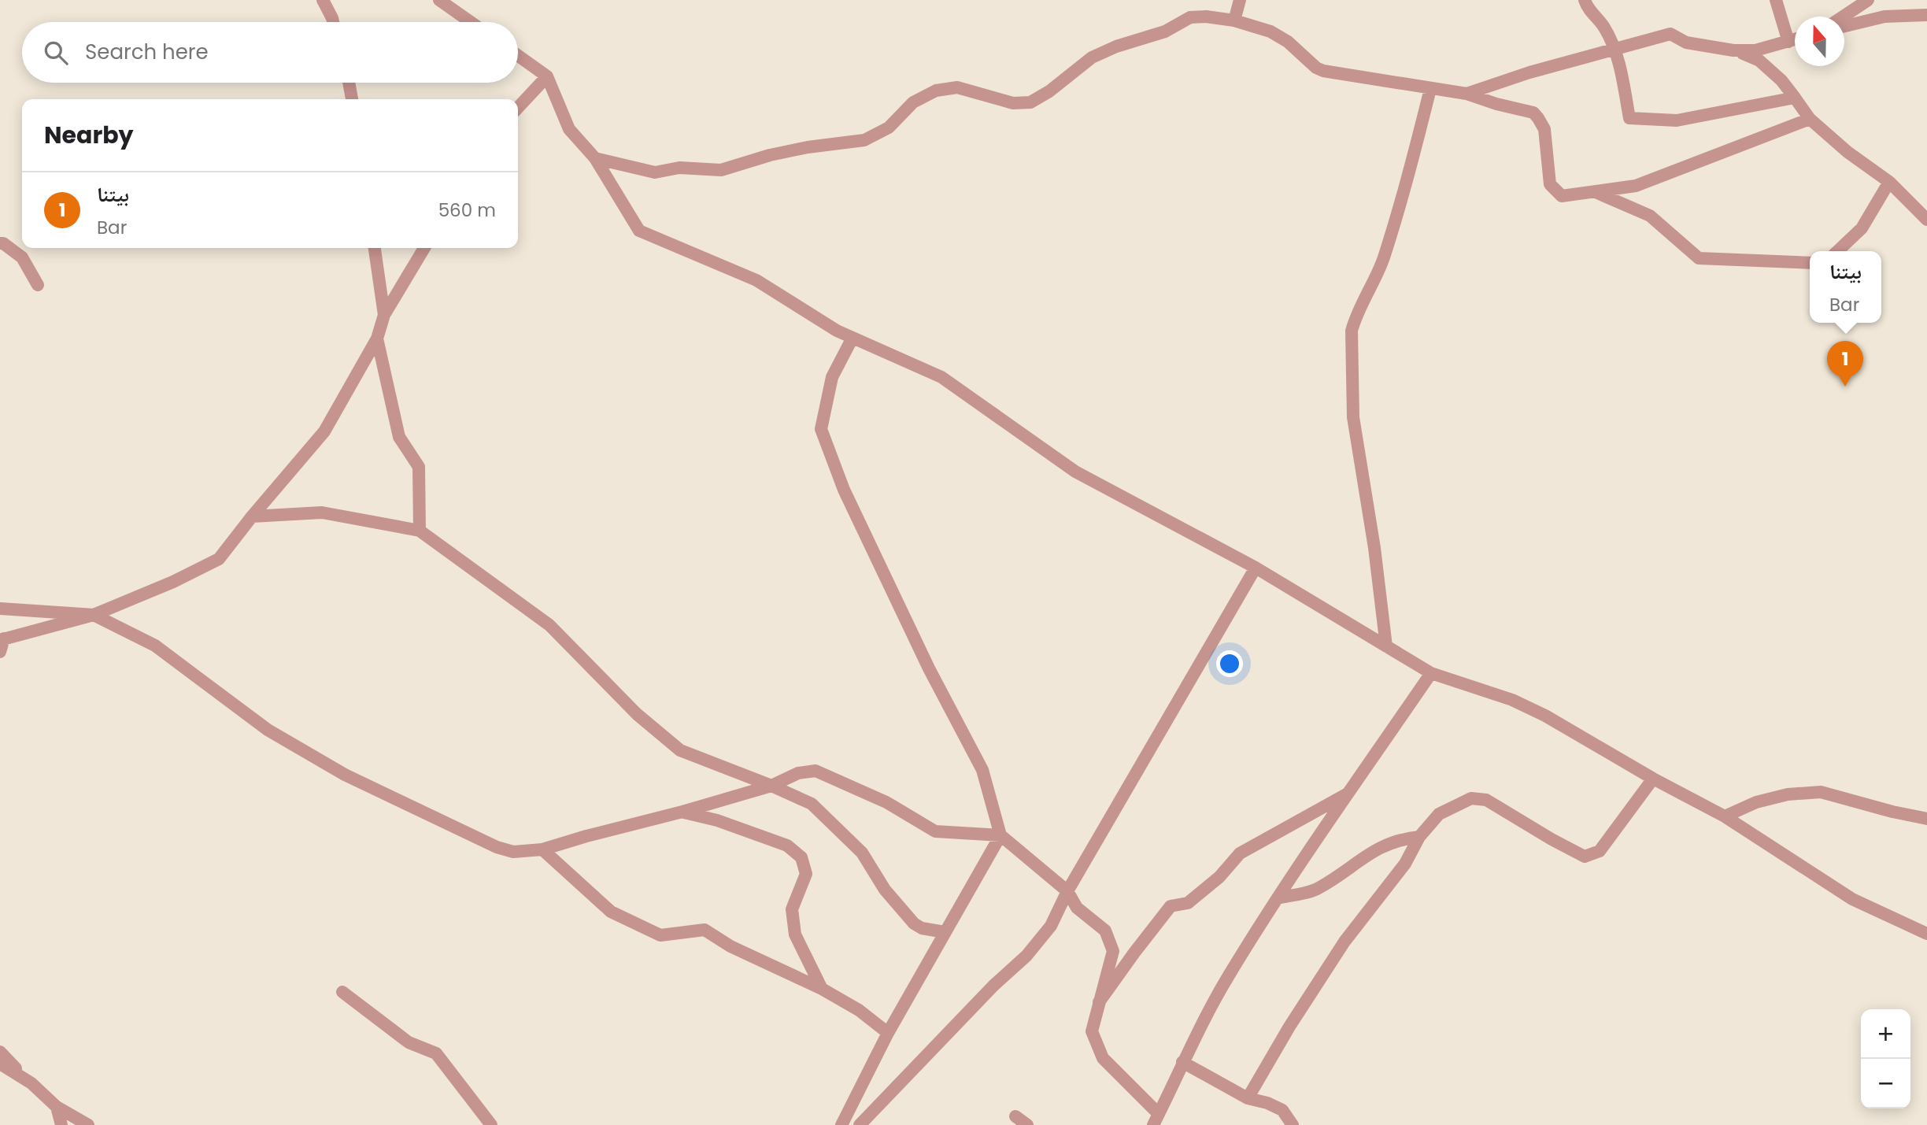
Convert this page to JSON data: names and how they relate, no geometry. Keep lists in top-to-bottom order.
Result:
{
  "north": "top",
  "page": {
    "search": "Search here",
    "heading": "Nearby",
    "list": [
      {
        "mark": "1",
        "name": "بيتنا",
        "note": "Bar",
        "value": "560 m"
      }
    ],
    "popup": ["بيتنا", "Bar"],
    "pins": "1",
    "map_buttons": ["+", "−"]
  }
}
